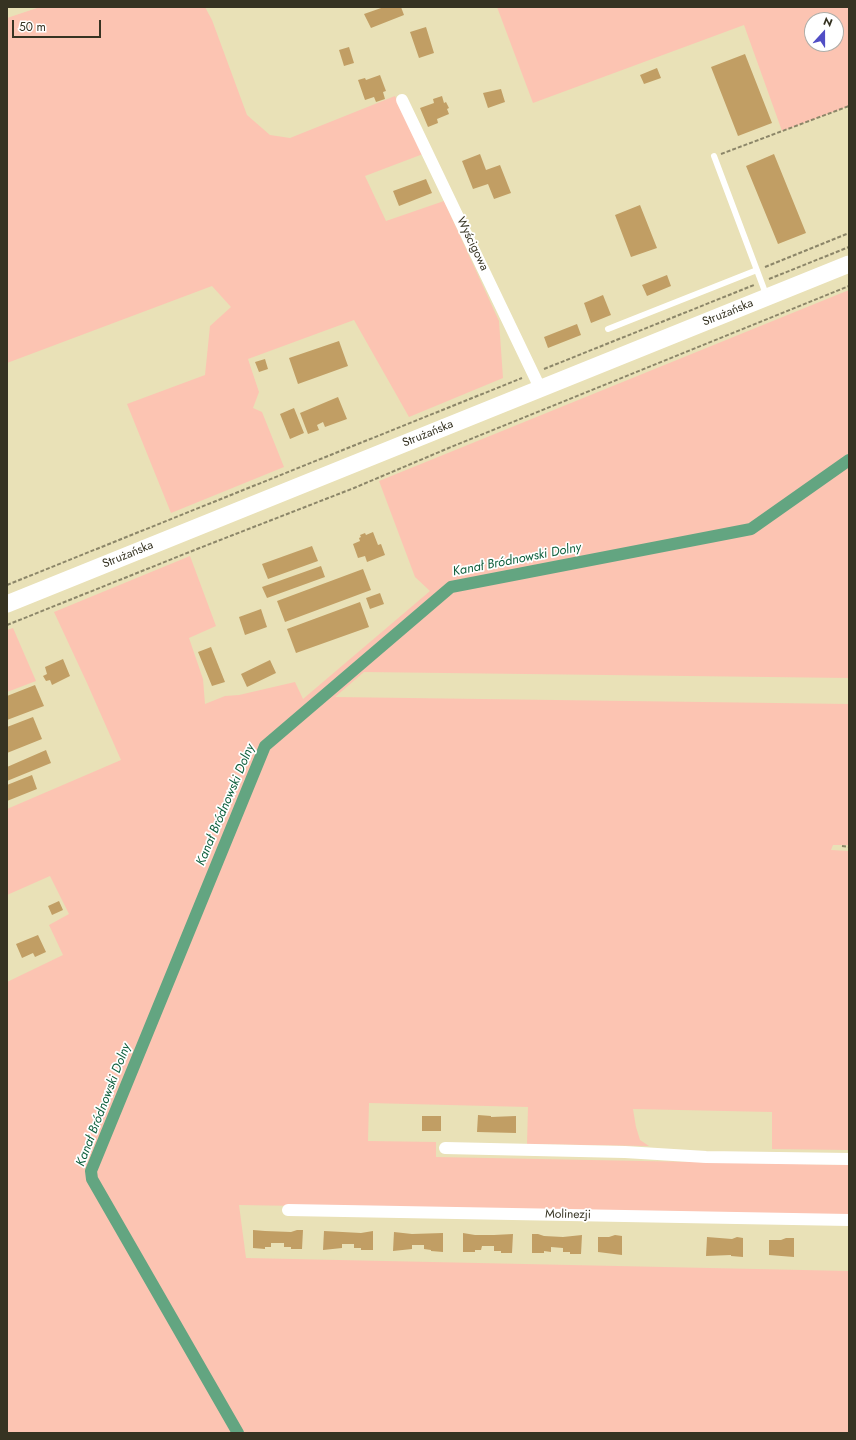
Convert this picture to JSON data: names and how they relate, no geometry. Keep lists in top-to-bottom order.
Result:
{
  "streets": {
    "main road": ["Strużańska"],
    "street": ["Wyścigowa", "Molinezji"]
  },
  "crossings": [
    ["Wyścigowa", "Strużańska"]
  ],
  "water": ["Kanał Bródnowski Dolny"],
  "scale_bar": "50 m",
  "north": "top"
}
